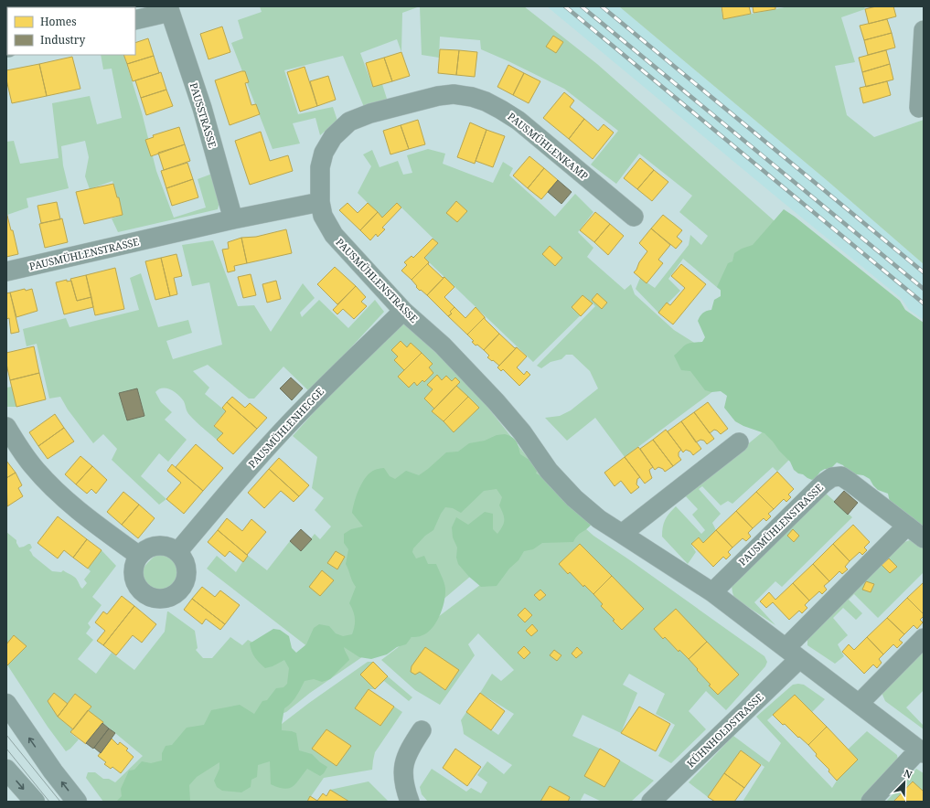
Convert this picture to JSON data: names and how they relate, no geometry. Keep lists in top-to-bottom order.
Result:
{
  "streets": {
    "street": [
      "PAUSSTRASSE",
      "PAUSMÜHLENKAMP",
      "PAUSMÜHLENSTRASSE",
      "PAUSMÜHLENHEGGE",
      "KÜHNHOLDSTRASSE"
    ]
  },
  "crossings": [
    ["PAUSSTRASSE", "PAUSMÜHLENSTRASSE"],
    ["PAUSMÜHLENKAMP", "PAUSMÜHLENSTRASSE"],
    ["PAUSMÜHLENSTRASSE", "PAUSMÜHLENHEGGE"],
    ["PAUSMÜHLENSTRASSE", "KÜHNHOLDSTRASSE"]
  ],
  "legend": ["Homes", "Industry"],
  "north": "top right"
}
